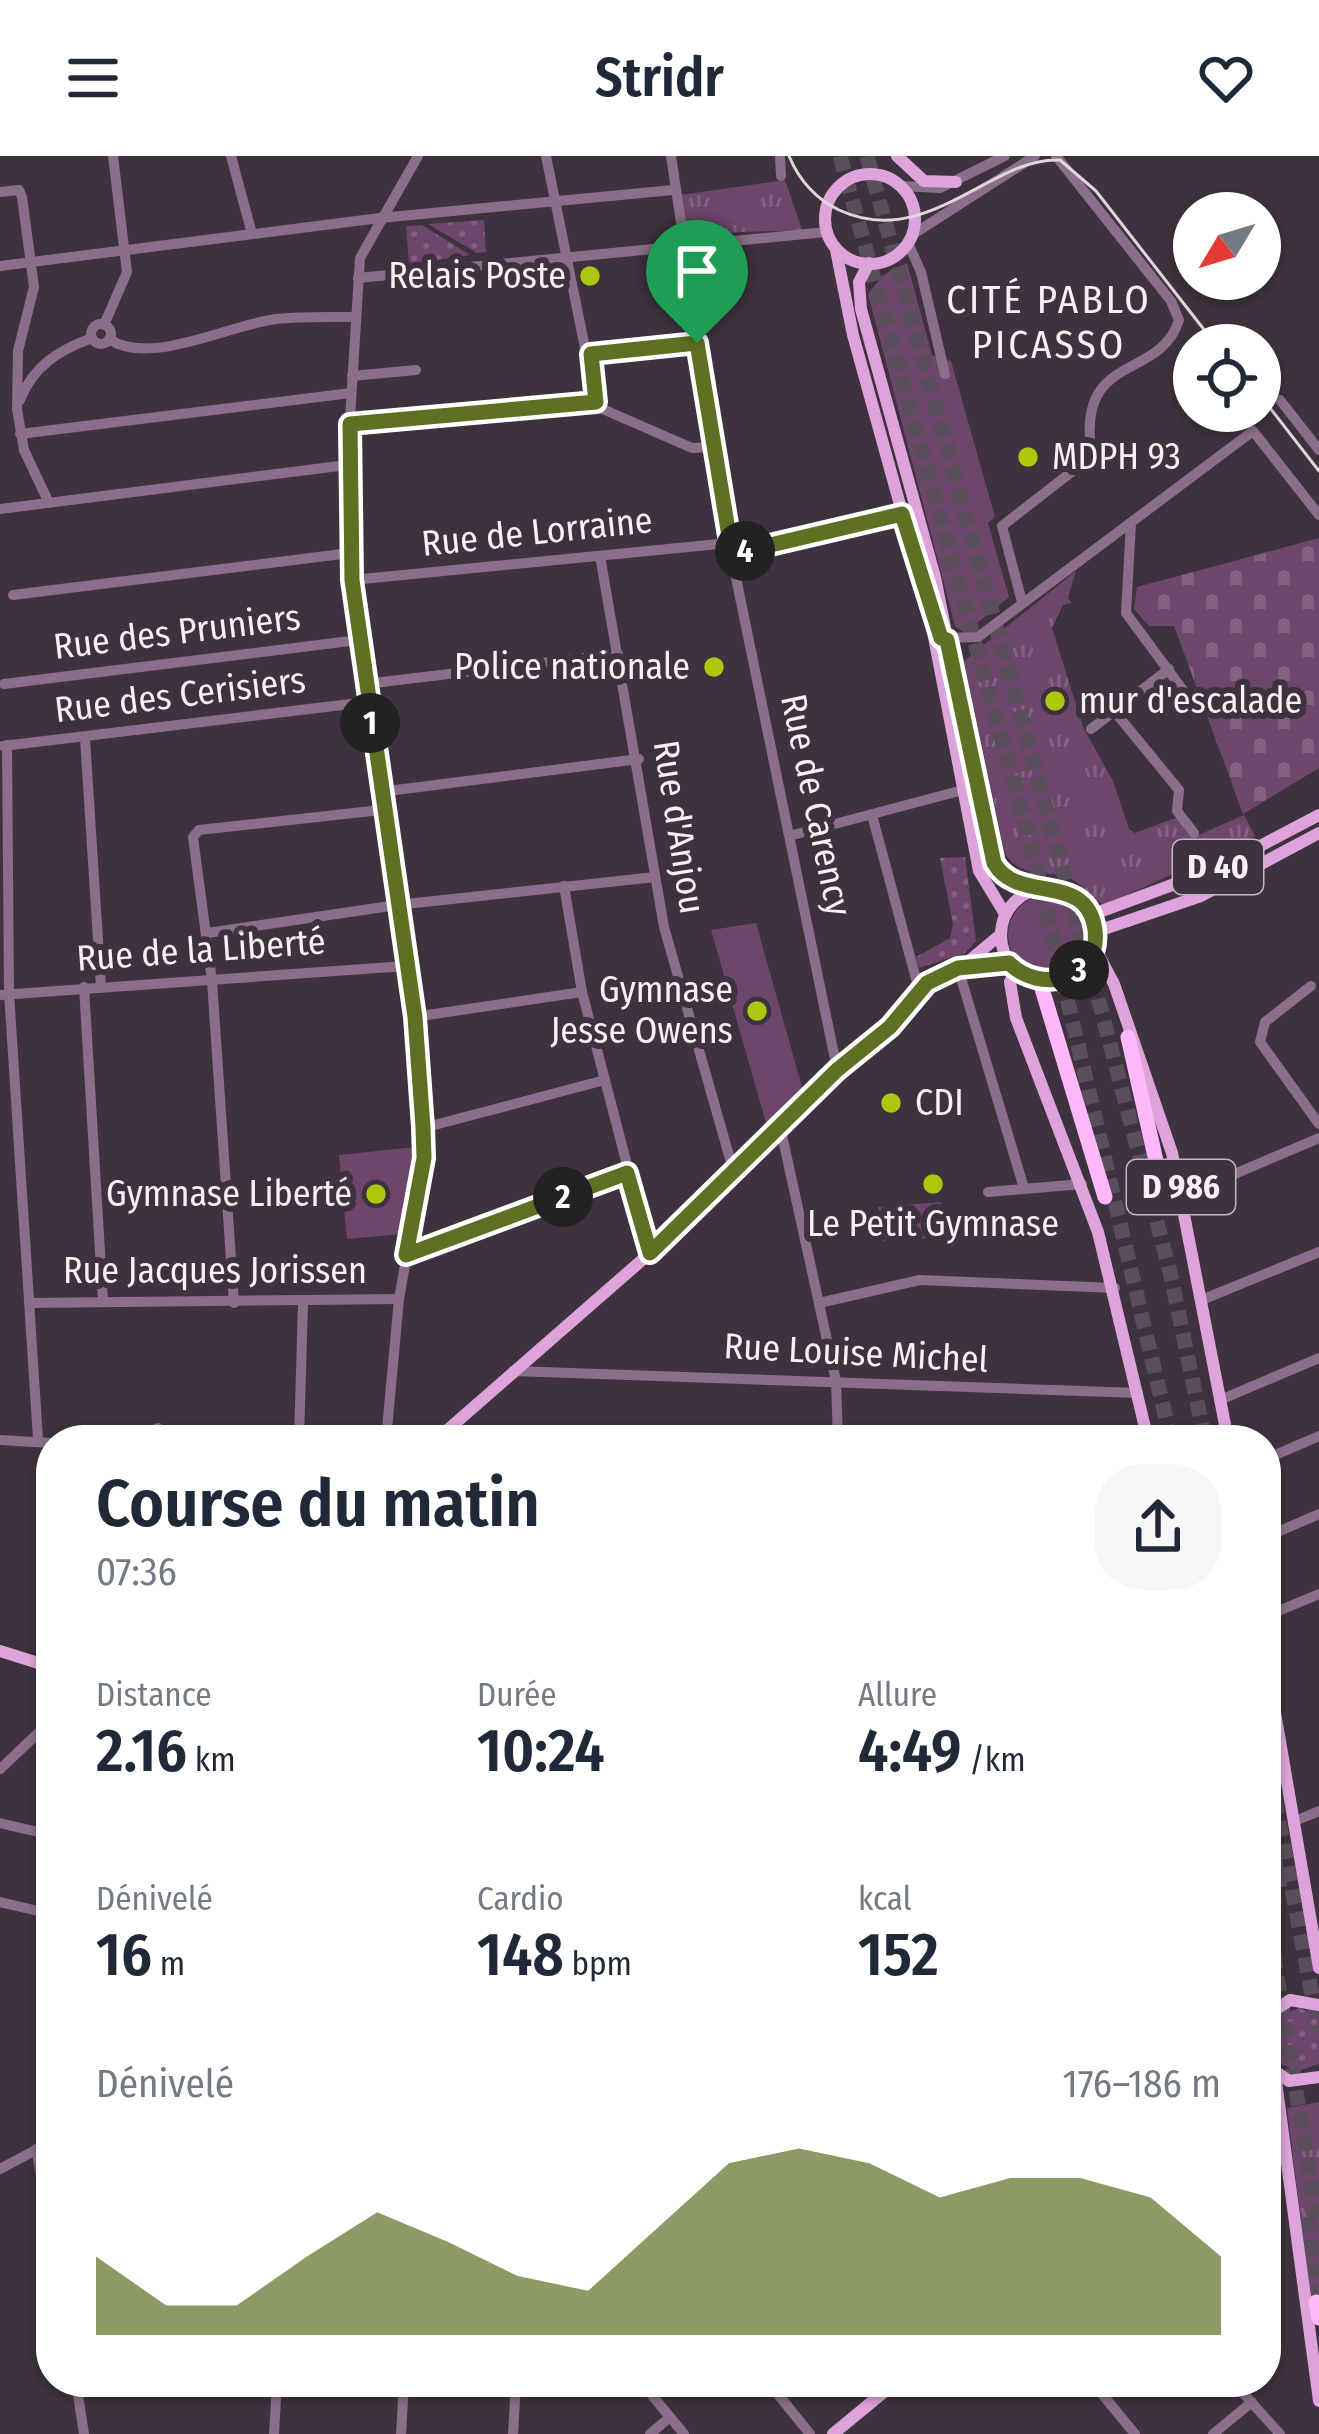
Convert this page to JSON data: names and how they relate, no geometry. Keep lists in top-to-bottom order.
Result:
{
  "streets": {
    "main road": ["D 40", "D 986"],
    "street": [
      "Rue de Lorraine",
      "Rue des Pruniers",
      "Rue des Cerisiers",
      "Rue de Carency",
      "Rue d'Anjou",
      "Rue de la Liberté",
      "Rue Jacques Jorissen",
      "Rue Louise Michel"
    ]
  },
  "crossings": [
    ["Rue de Lorraine", "Rue de Carency"],
    ["Rue de Lorraine", "Rue d'Anjou"],
    ["D 40", "D 986"],
    ["D 986", "Rue Louise Michel"]
  ],
  "districts": ["CITÉ PABLO PICASSO"],
  "places": [
    "Relais Poste",
    "MDPH 93",
    "Police nationale",
    "mur d'escalade",
    "Gymnase Jesse Owens",
    "CDI",
    "Le Petit Gymnase",
    "Gymnase Liberté"
  ],
  "north": "bottom left",
  "page": {
    "header": "Stridr",
    "pins": [
      "4",
      "1",
      "3",
      "2"
    ],
    "heading": ["Course du matin", "07:36"],
    "stats": [
      ["Distance", "2.16 km"],
      ["Durée", "10:24"],
      ["Allure", "4:49 /km"],
      ["Dénivelé", "16 m"],
      ["Cardio", "148 bpm"],
      ["kcal", "152"]
    ],
    "chart": ["Dénivelé", "176–186 m"]
  }
}
